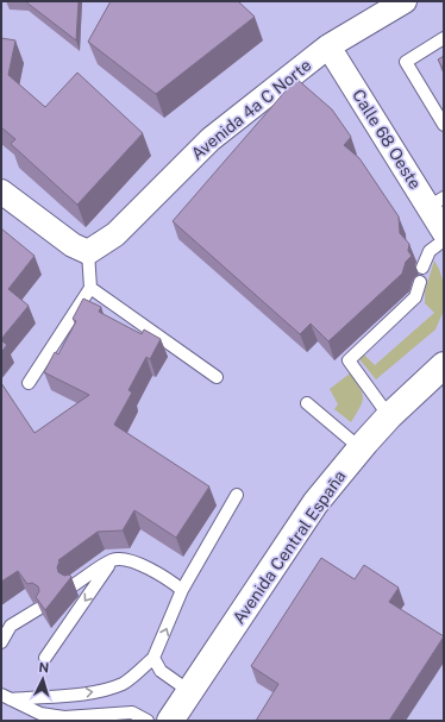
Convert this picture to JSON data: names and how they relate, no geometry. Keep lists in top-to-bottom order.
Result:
{
  "streets": {
    "main road": ["Avenida Central España"],
    "street": ["Avenida 4a C Norte", "Calle 68 Oeste"]
  },
  "crossings": [
    ["Avenida 4a C Norte", "Calle 68 Oeste"]
  ],
  "north": "top"
}
